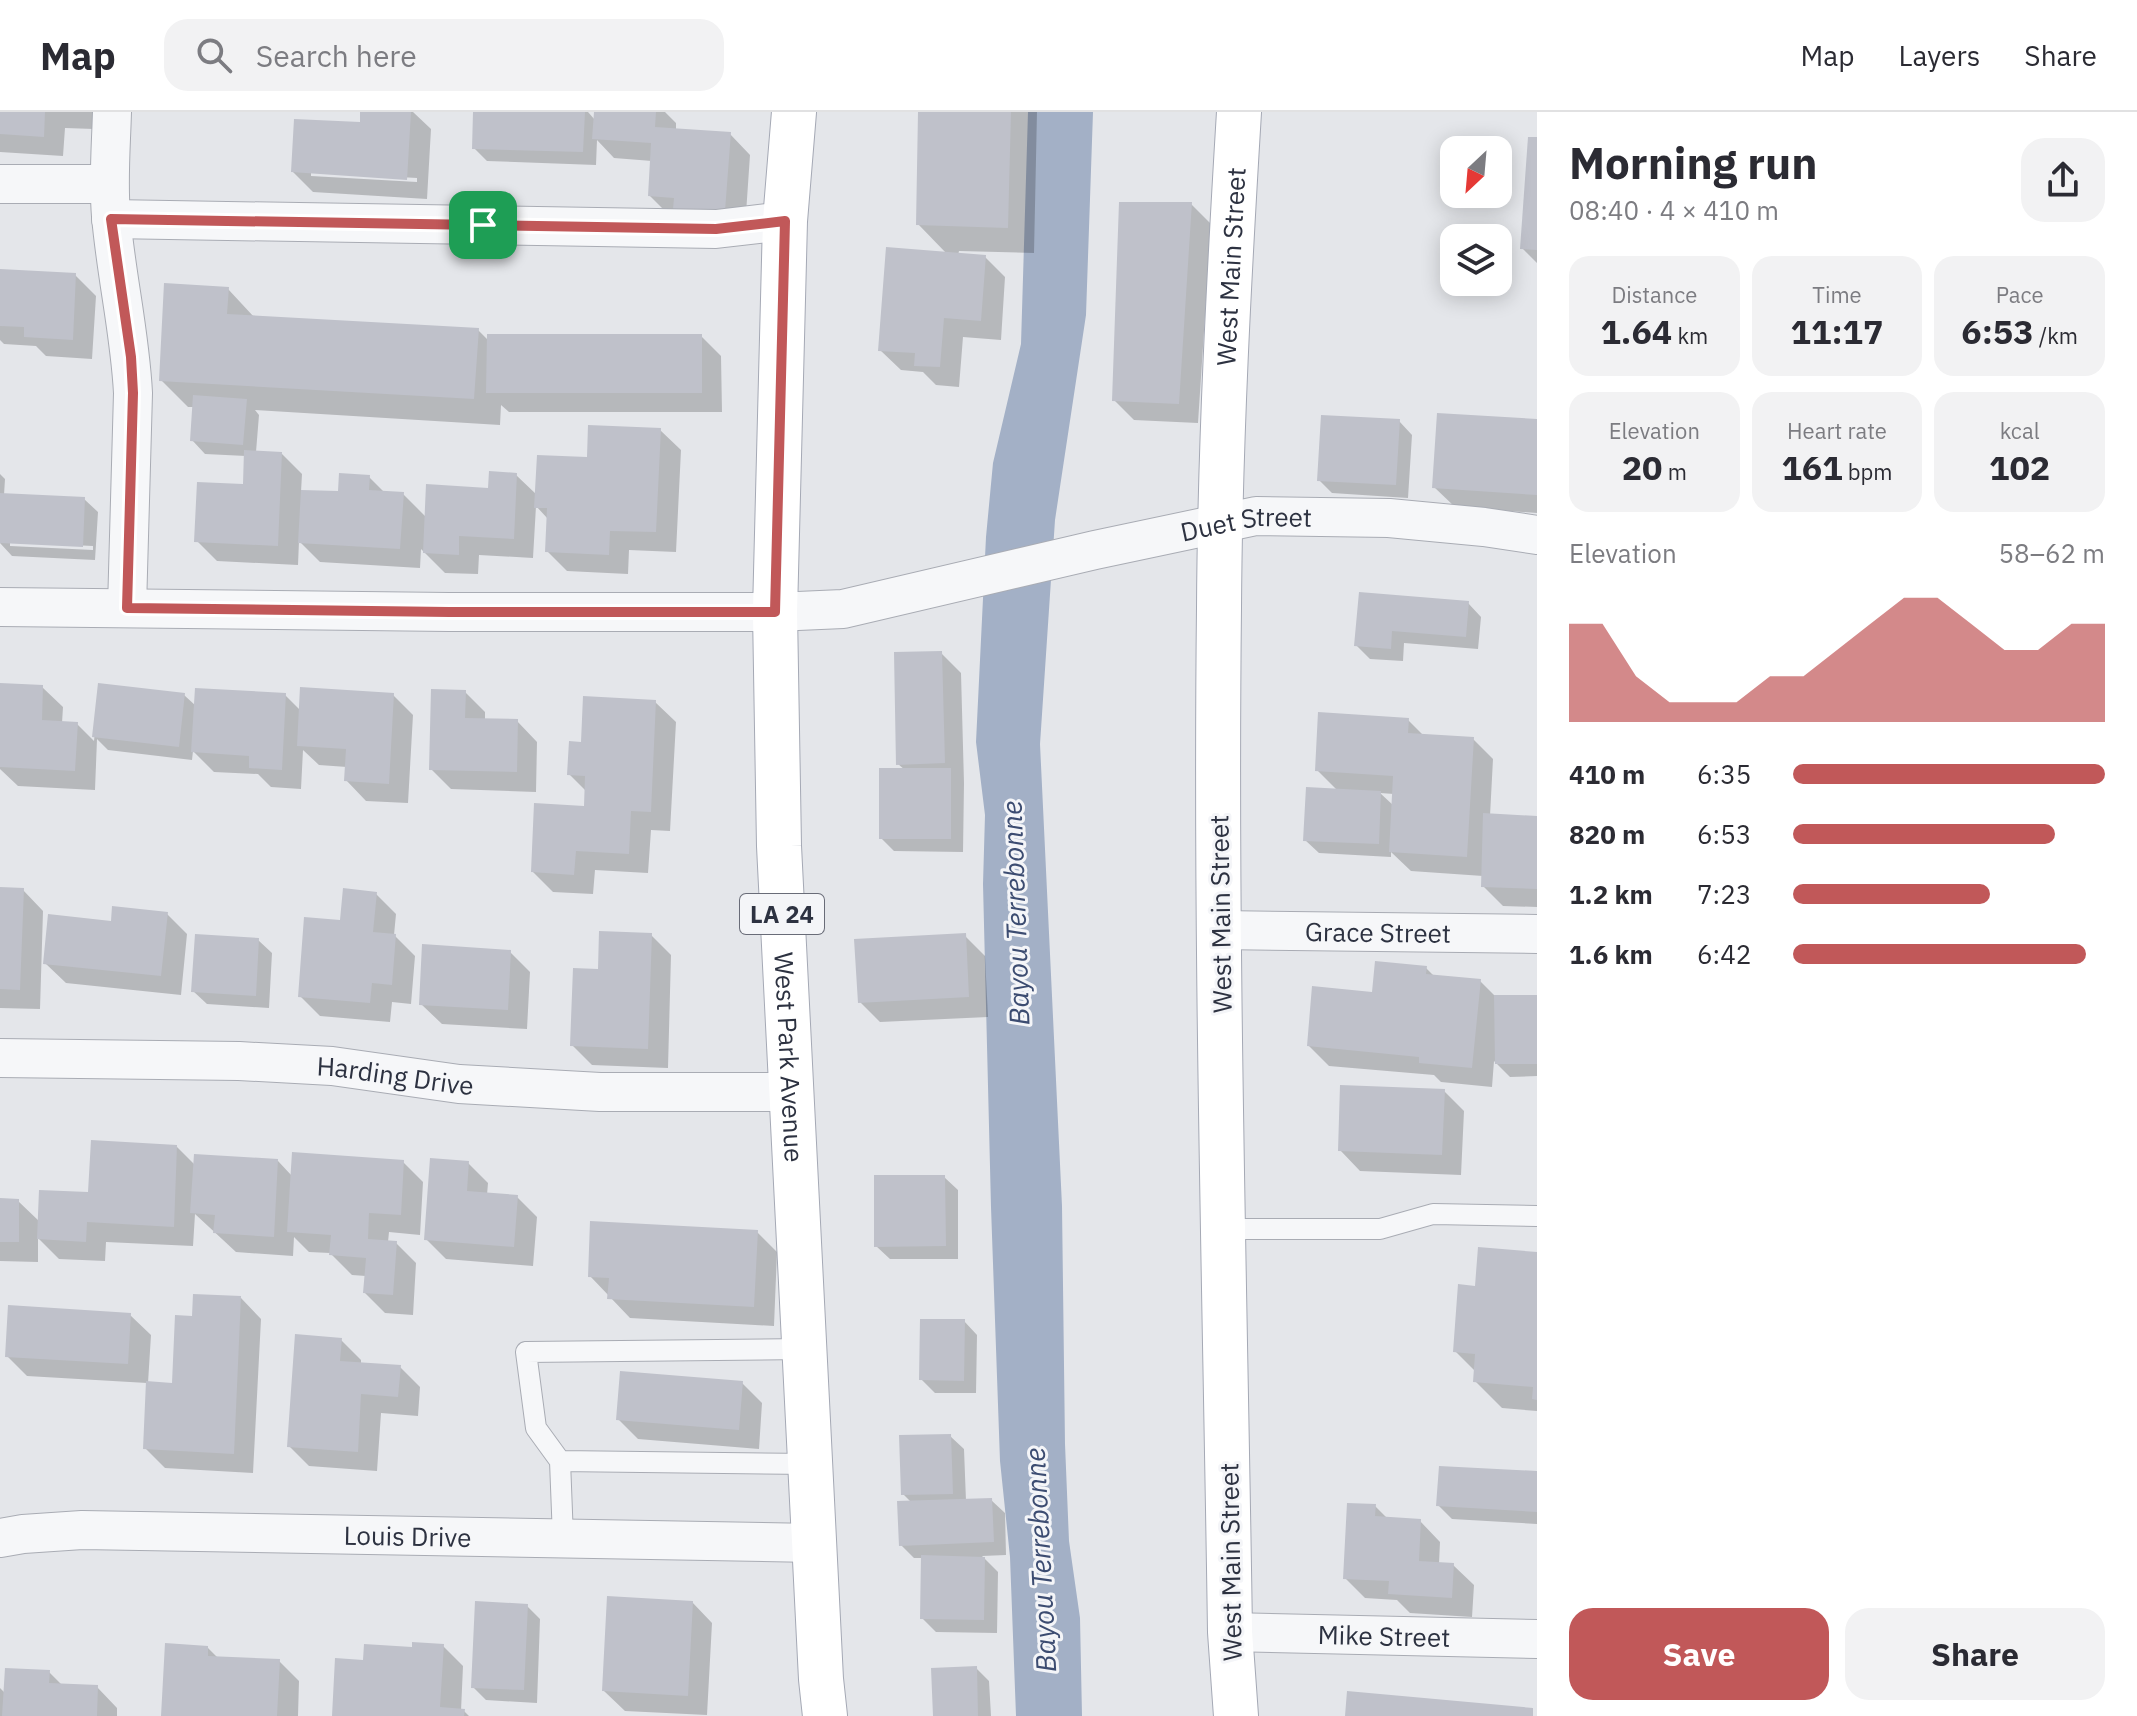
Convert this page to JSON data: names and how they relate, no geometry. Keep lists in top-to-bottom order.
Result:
{
  "streets": {
    "main road": ["West Main Street", "LA 24", "West Park Avenue"],
    "street": [
      "Duet Street",
      "Grace Street",
      "Harding Drive",
      "Louis Drive",
      "Mike Street"
    ]
  },
  "crossings": [
    ["West Main Street", "Duet Street"],
    ["West Main Street", "Grace Street"],
    ["West Main Street", "Mike Street"],
    ["Duet Street", "West Park Avenue"],
    ["West Park Avenue", "Harding Drive"],
    ["West Park Avenue", "Louis Drive"]
  ],
  "water": ["Bayou Terrebonne"],
  "north": "bottom left",
  "page": {
    "header": "Map",
    "search": "Search here",
    "nav": ["Map", "Layers", "Share"],
    "heading": ["Morning run", "08:40 · 4 × 410 m"],
    "stats": [
      ["Distance", "1.64 km"],
      ["Time", "11:17"],
      ["Pace", "6:53 /km"],
      ["Elevation", "20 m"],
      ["Heart rate", "161 bpm"],
      ["kcal", "102"]
    ],
    "chart": ["Elevation", "58–62 m"],
    "list": [
      {
        "name": "410 m",
        "note": "6:35"
      },
      {
        "name": "820 m",
        "note": "6:53"
      },
      {
        "name": "1.2 km",
        "note": "7:23"
      },
      {
        "name": "1.6 km",
        "note": "6:42"
      }
    ],
    "buttons": ["Save", "Share"]
  }
}
